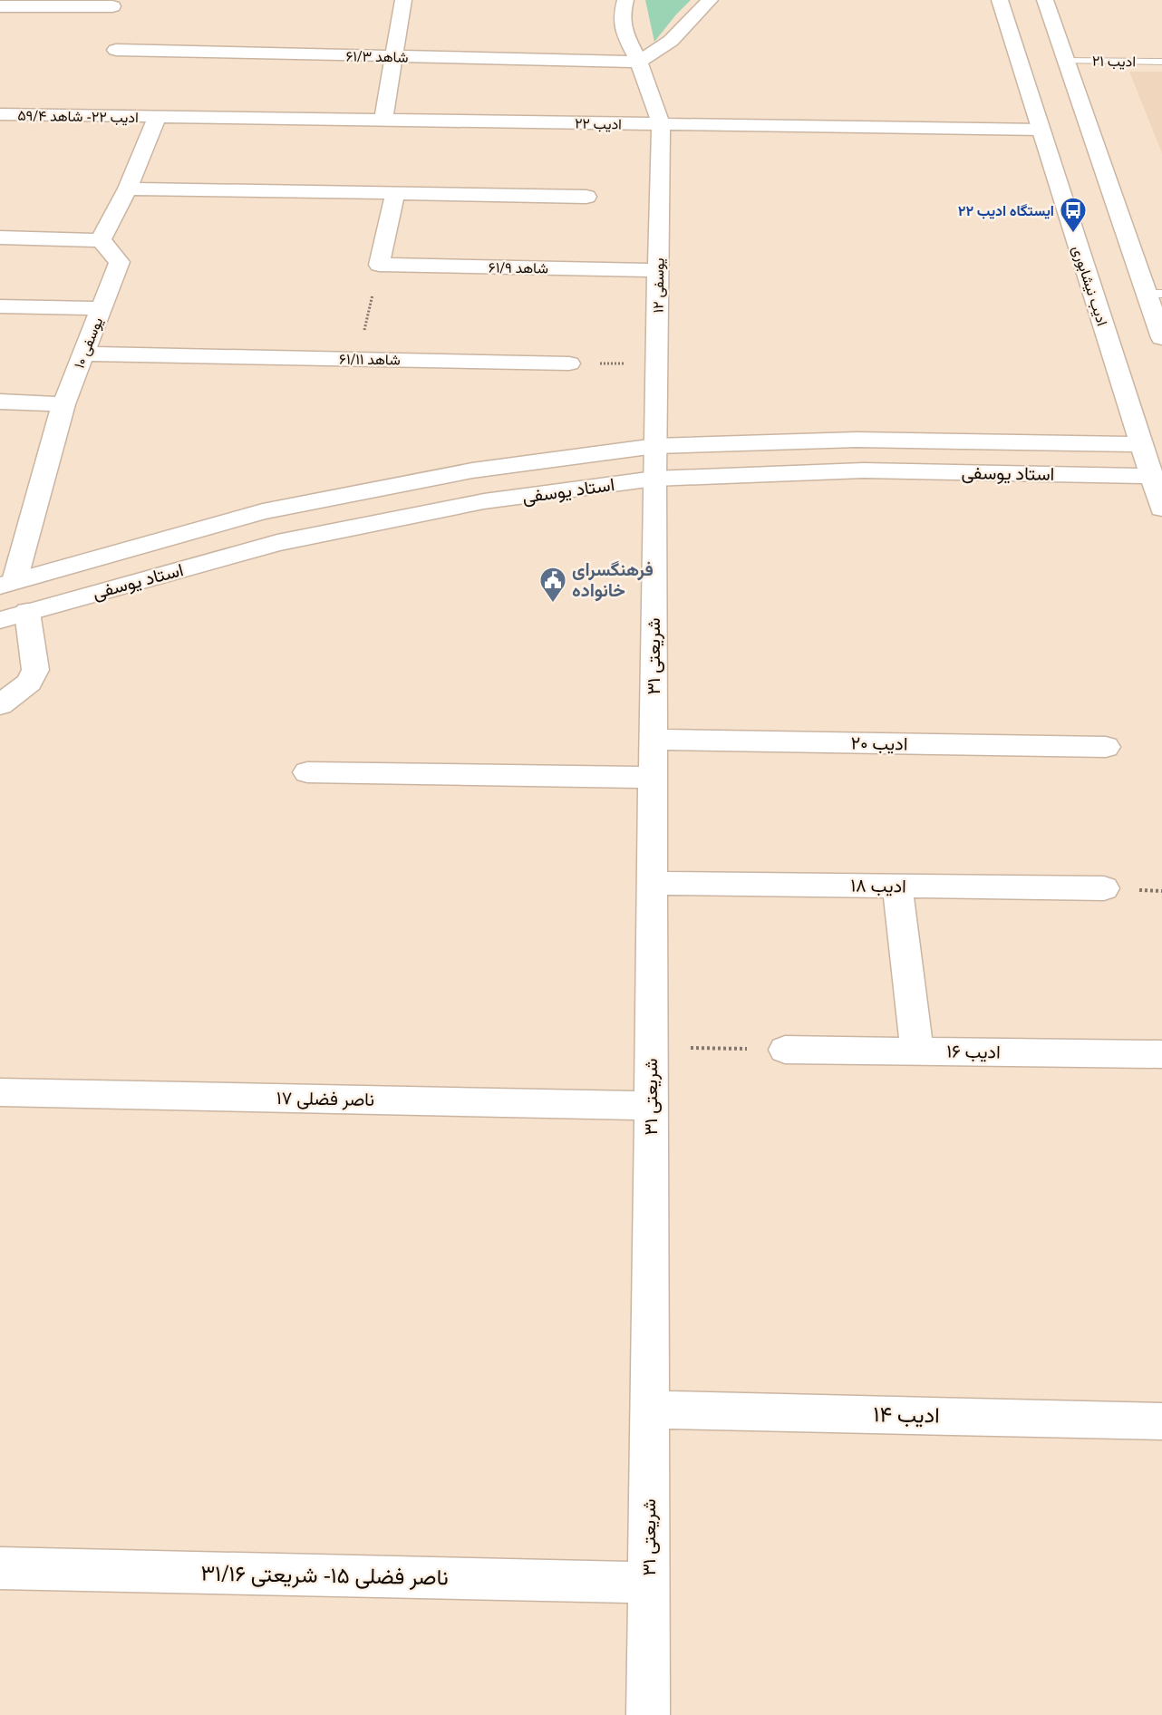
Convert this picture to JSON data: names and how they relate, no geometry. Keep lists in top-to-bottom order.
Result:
{
  "streets": {
    "street": [
      "شاهد ۶۱/۳",
      "ادیب ۲۲ - شاهد ۵۹/۴",
      "ادیب ۲۲",
      "شاهد ۶۱/۹",
      "یوسفی ۱۲",
      "ادیب نیشابوری",
      "یوسفی ۱۰",
      "شاهد ۶۱/۱۱",
      "استاد یوسفی",
      "شریعتی ۳۱",
      "ادیب ۲۰",
      "ادیب ۱۸",
      "ادیب ۱۶",
      "ناصر فضلی ۱۷",
      "ادیب ۱۴",
      "ناصر فضلی ۱۵ - شریعتی ۳۱/۱۶"
    ],
    "lane": ["ادیب ۲۱"]
  },
  "crossings": [
    ["ادیب ۲۲ - شاهد ۵۹/۴", "ادیب ۲۲"],
    ["ادیب ۲۲", "یوسفی ۱۲"],
    ["ادیب ۲۲", "ادیب نیشابوری"],
    ["شاهد ۶۱/۹", "یوسفی ۱۲"],
    ["یوسفی ۱۲", "استاد یوسفی"],
    ["یوسفی ۱۲", "شریعتی ۳۱"],
    ["ادیب نیشابوری", "استاد یوسفی"],
    ["یوسفی ۱۰", "شاهد ۶۱/۱۱"],
    ["یوسفی ۱۰", "استاد یوسفی"],
    ["استاد یوسفی", "شریعتی ۳۱"],
    ["شریعتی ۳۱", "ادیب ۲۰"],
    ["شریعتی ۳۱", "ادیب ۱۸"],
    ["شریعتی ۳۱", "ناصر فضلی ۱۷"],
    ["شریعتی ۳۱", "ادیب ۱۴"],
    ["شریعتی ۳۱", "ناصر فضلی ۱۵ - شریعتی ۳۱/۱۶"]
  ],
  "places": {
    "bus stop": ["ایستگاه ادیب ۲۲"],
    "public building": ["فرهنگسرای خانواده"]
  }
}
